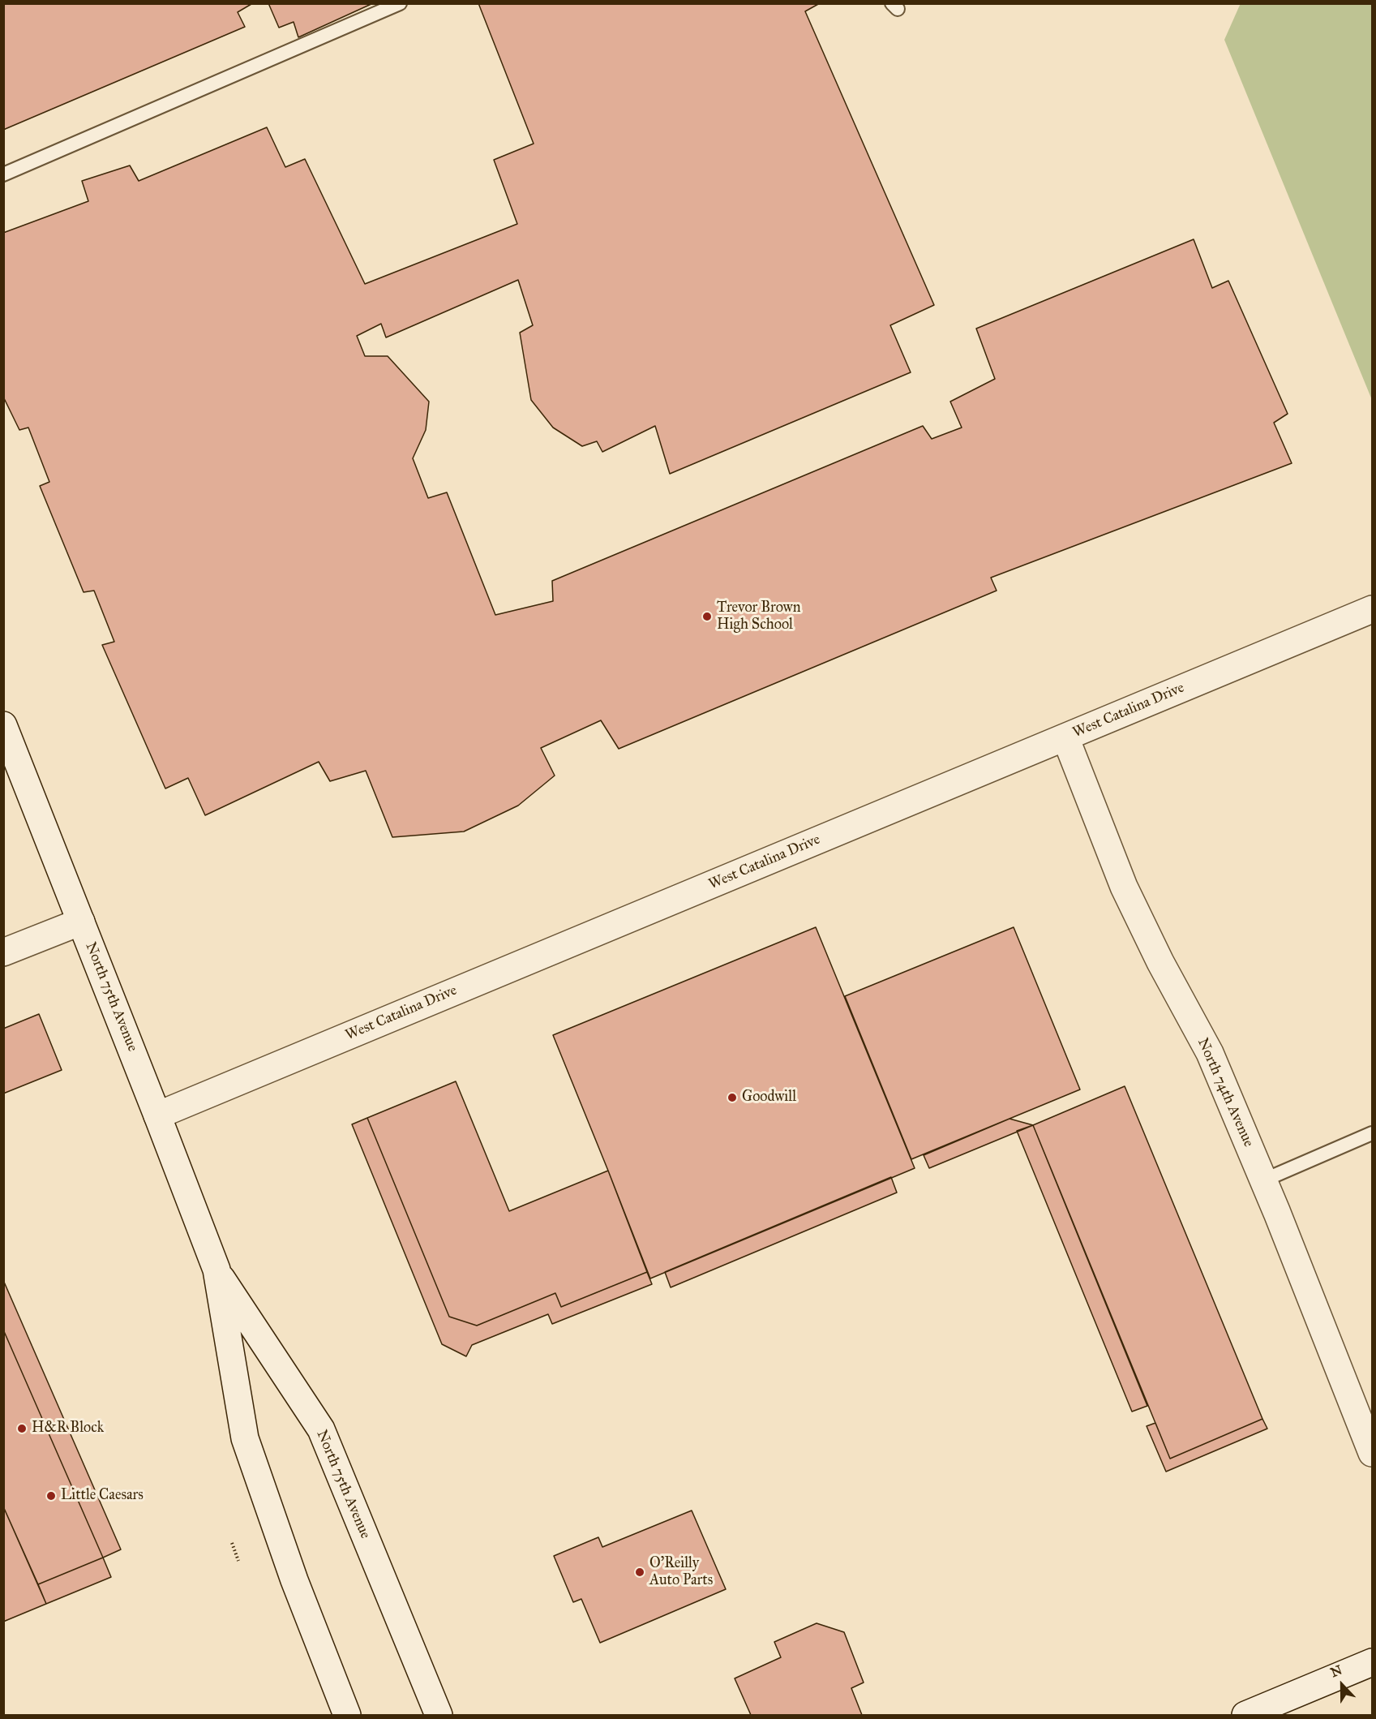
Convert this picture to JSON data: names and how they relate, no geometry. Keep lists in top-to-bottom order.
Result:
{
  "streets": {
    "street": ["West Catalina Drive", "North 75th Avenue", "North 74th Avenue"]
  },
  "crossings": [
    ["West Catalina Drive", "North 75th Avenue"],
    ["West Catalina Drive", "North 74th Avenue"]
  ],
  "places": [
    "Trevor Brown High School",
    "Goodwill",
    "H&R Block",
    "Little Caesars",
    "O'Reilly Auto Parts"
  ],
  "north": "top"
}
